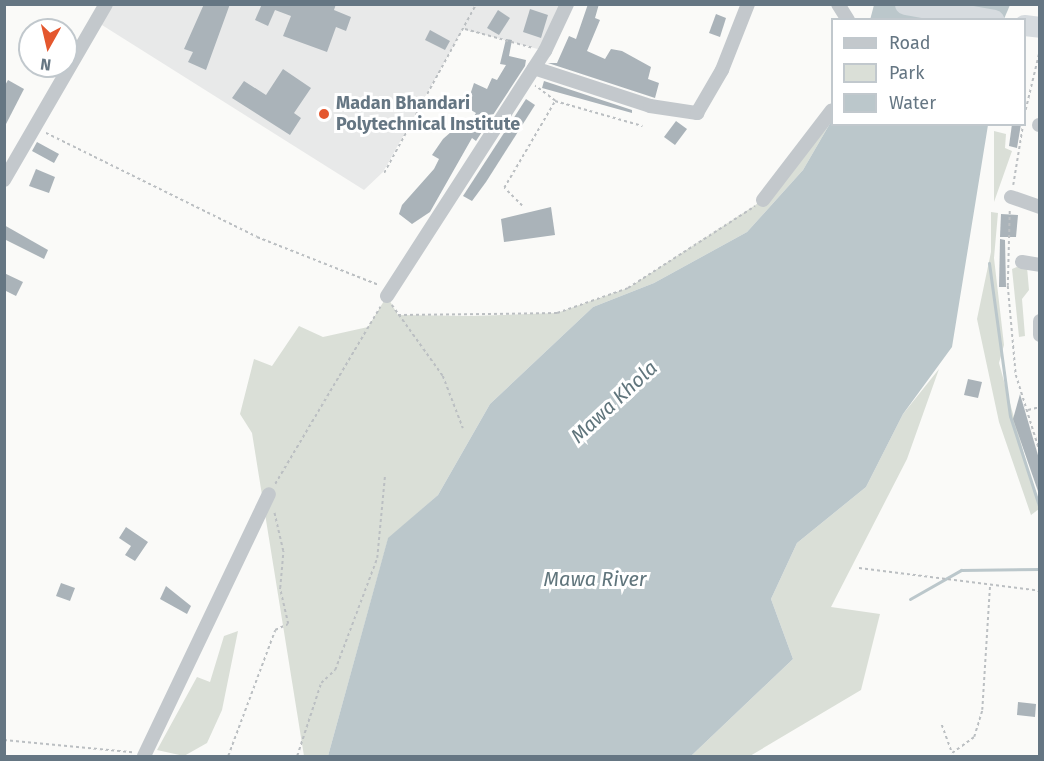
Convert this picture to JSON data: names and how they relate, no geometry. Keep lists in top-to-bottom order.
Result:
{
  "water": ["Mawa Khola", "Mawa River"],
  "places": ["Madan Bhandari Polytechnical Institute"],
  "legend": ["Road", "Park", "Water"],
  "north": "bottom"
}
